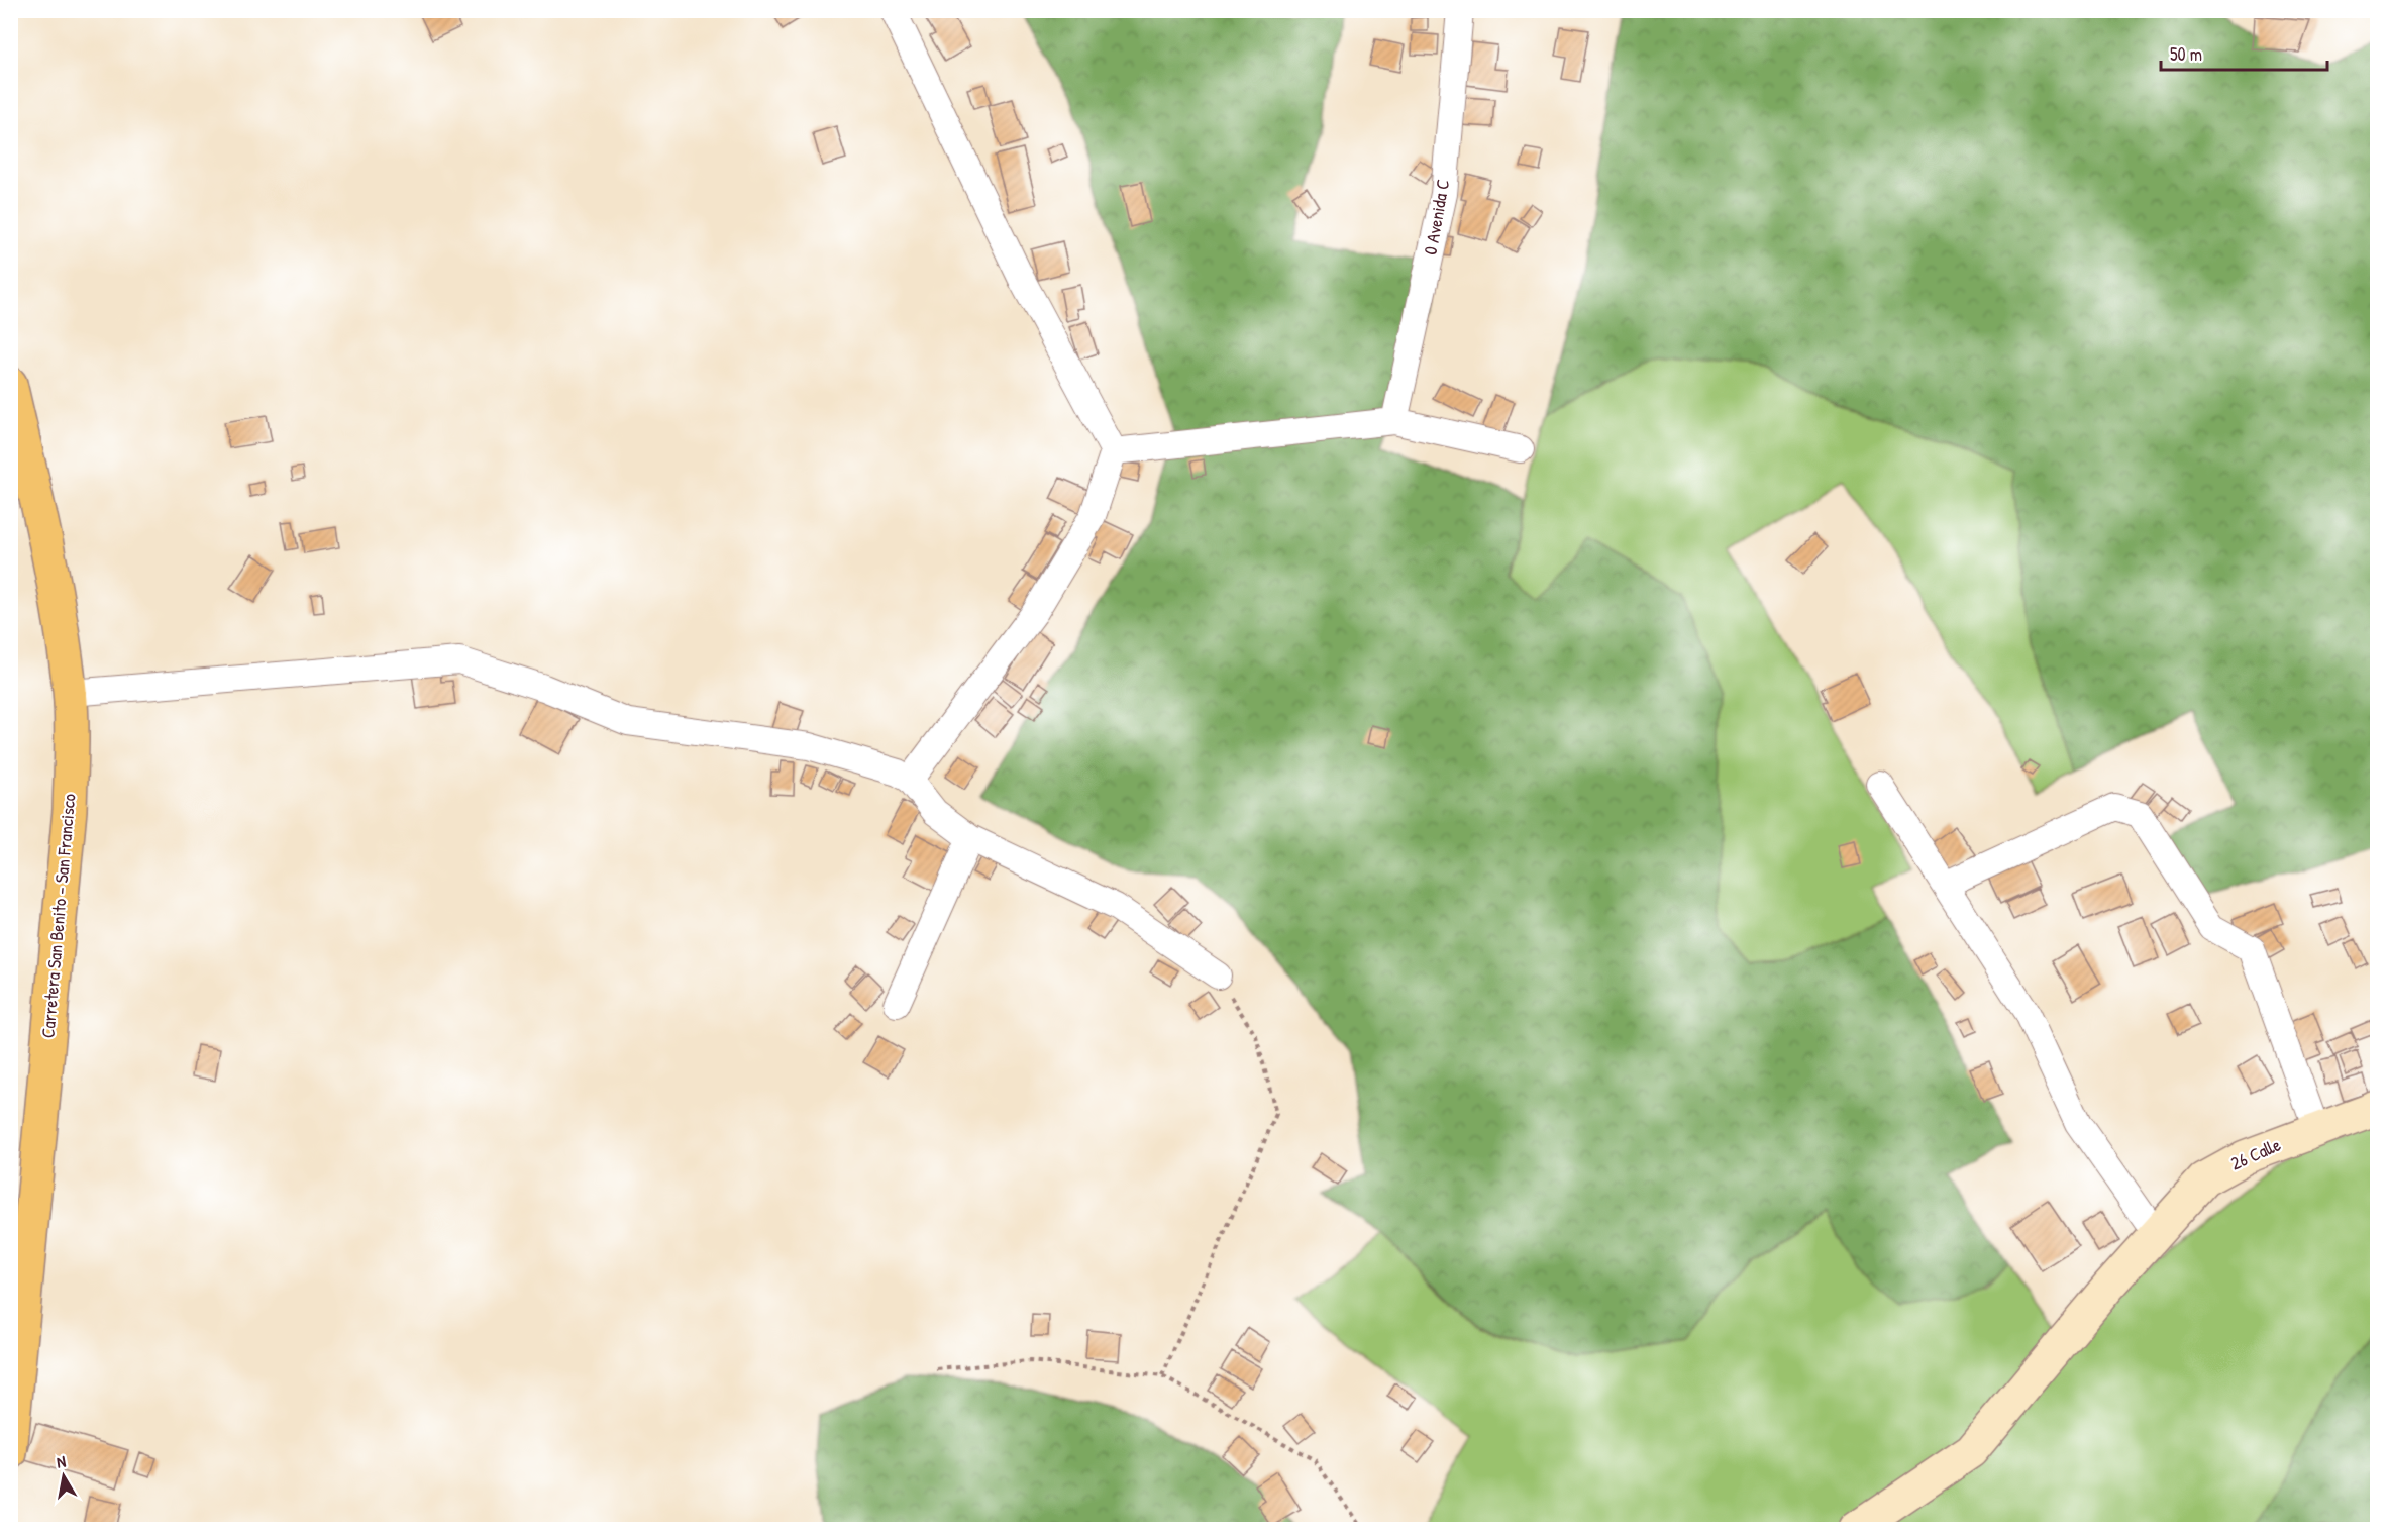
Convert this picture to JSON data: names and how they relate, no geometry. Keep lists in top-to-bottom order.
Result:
{
  "streets": {
    "main road": ["Carretera San Benito - San Francisco"],
    "street": ["0 Avenida C", "26 Calle"]
  },
  "scale_bar": "50 m",
  "north": "top"
}
